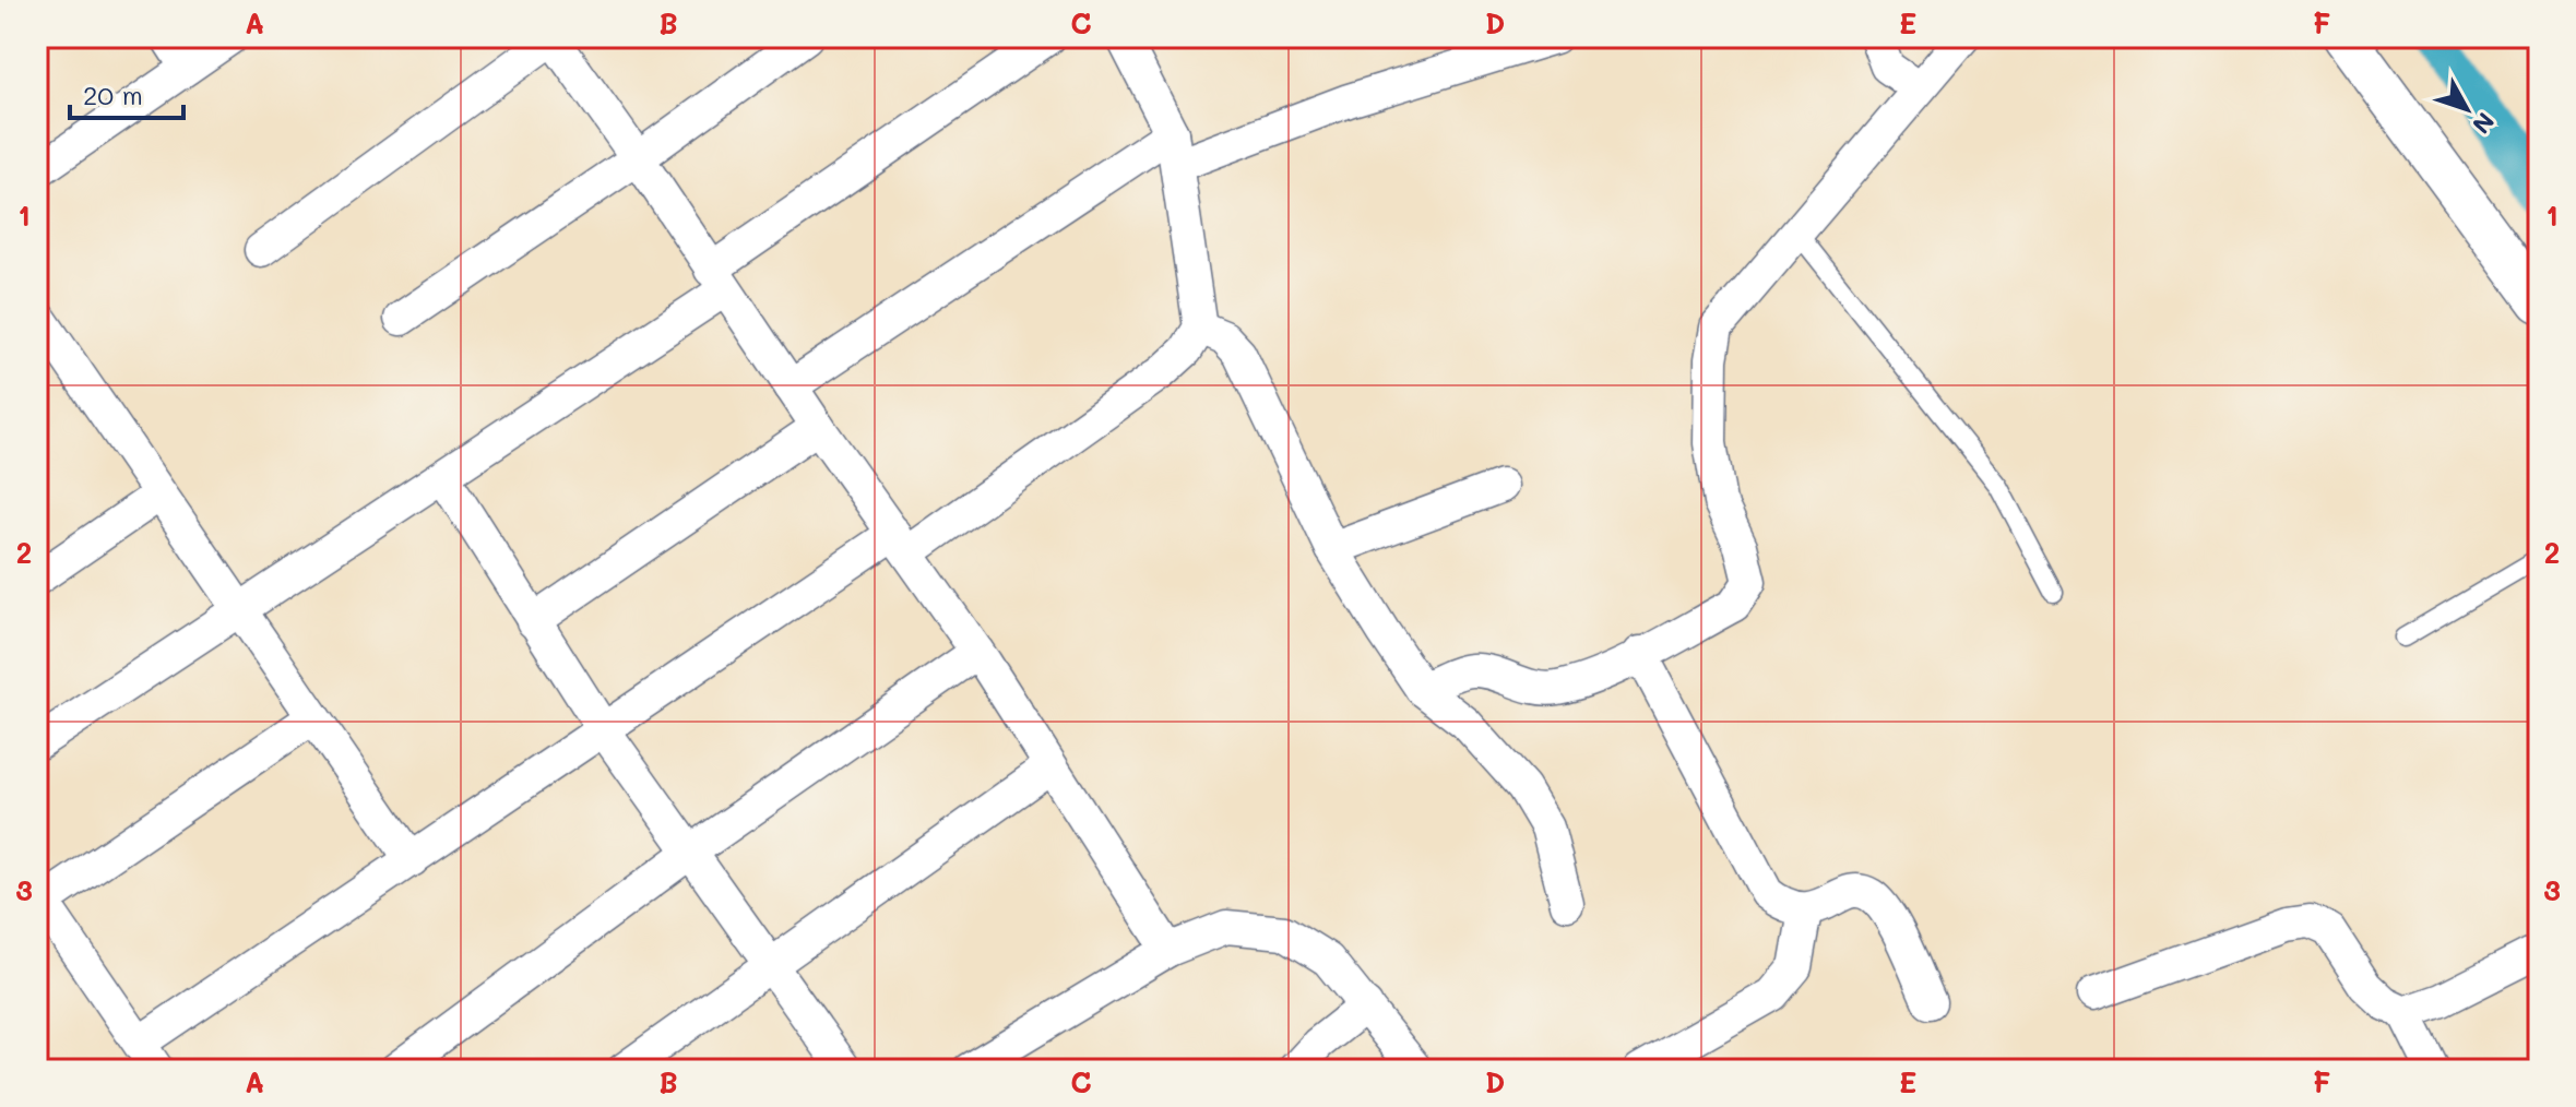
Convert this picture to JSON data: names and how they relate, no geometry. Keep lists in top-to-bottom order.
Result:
{
  "scale_bar": "20 m",
  "north": "bottom right",
  "grid": {
    "columns": [
      "A",
      "B",
      "C",
      "D",
      "E",
      "F"
    ],
    "rows": ["1", "2", "3"]
  }
}
